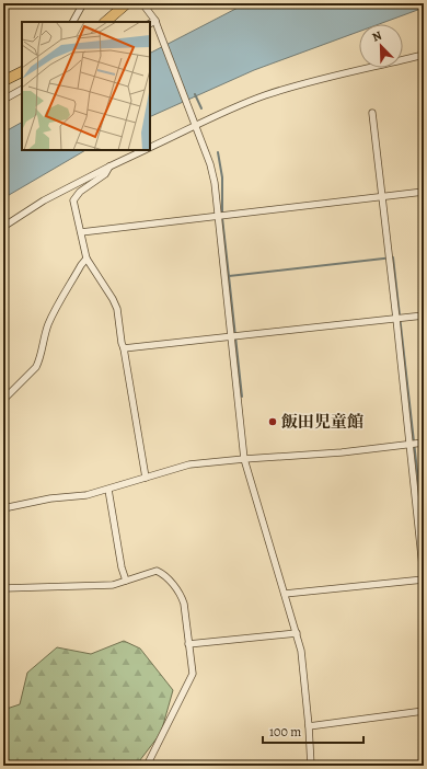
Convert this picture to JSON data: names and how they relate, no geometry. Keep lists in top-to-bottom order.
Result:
{
  "places": ["飯田児童館"],
  "scale_bar": "100 m",
  "north": "top left"
}
